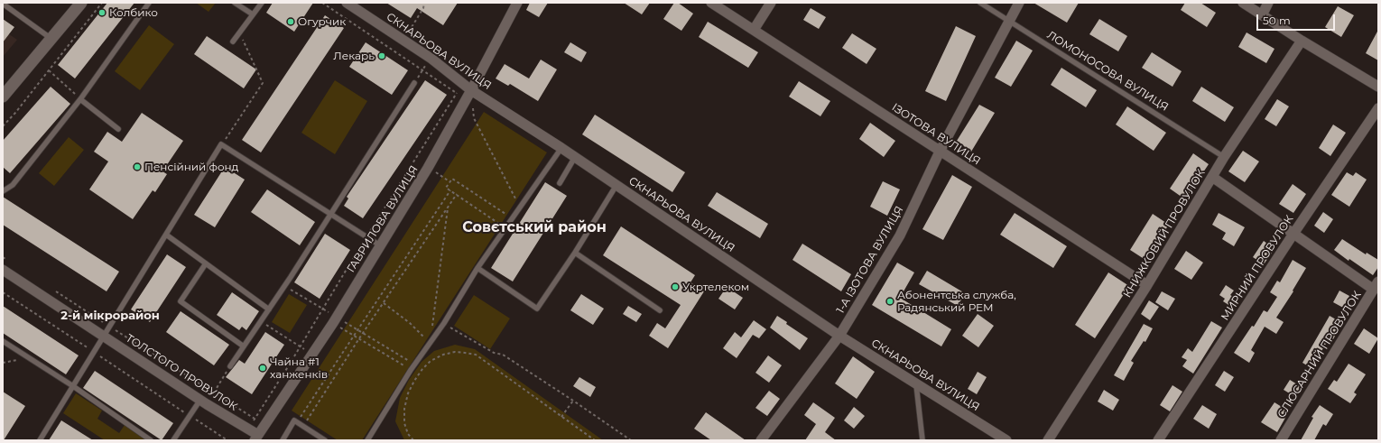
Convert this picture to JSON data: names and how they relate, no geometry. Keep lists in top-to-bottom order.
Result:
{
  "streets": {
    "street": [
      "СКНАРЬОВА ВУЛИЦЯ",
      "ІЗОТОВА ВУЛИЦЯ",
      "ГАВРИЛОВА ВУЛИЦЯ",
      "КНИЖКОВИЙ ПРОВУЛОК",
      "1-А ІЗОТОВА ВУЛИЦЯ",
      "МИРНИЙ ПРОВУЛОК",
      "СЛЮСАРНИЙ ПРОВУЛОК",
      "ТОЛСТОГО ПРОВУЛОК"
    ],
    "lane": ["ЛОМОНОСОВА ВУЛИЦЯ"]
  },
  "crossings": [
    ["СКНАРЬОВА ВУЛИЦЯ", "ГАВРИЛОВА ВУЛИЦЯ"],
    ["СКНАРЬОВА ВУЛИЦЯ", "1-А ІЗОТОВА ВУЛИЦЯ"],
    ["ЛОМОНОСОВА ВУЛИЦЯ", "КНИЖКОВИЙ ПРОВУЛОК"],
    ["ЛОМОНОСОВА ВУЛИЦЯ", "1-А ІЗОТОВА ВУЛИЦЯ"],
    ["ІЗОТОВА ВУЛИЦЯ", "КНИЖКОВИЙ ПРОВУЛОК"],
    ["ІЗОТОВА ВУЛИЦЯ", "1-А ІЗОТОВА ВУЛИЦЯ"],
    ["ГАВРИЛОВА ВУЛИЦЯ", "ТОЛСТОГО ПРОВУЛОК"]
  ],
  "districts": ["Совєтський район", "2-й мікрорайон"],
  "places": [
    "Колбико",
    "Огурчик",
    "Лекарь",
    "Пенсійний фонд",
    "Укртелеком",
    "Абонентська служба, Радянський РЕМ",
    "Чайна #1 ханженків"
  ],
  "scale_bar": "50 m"
}
